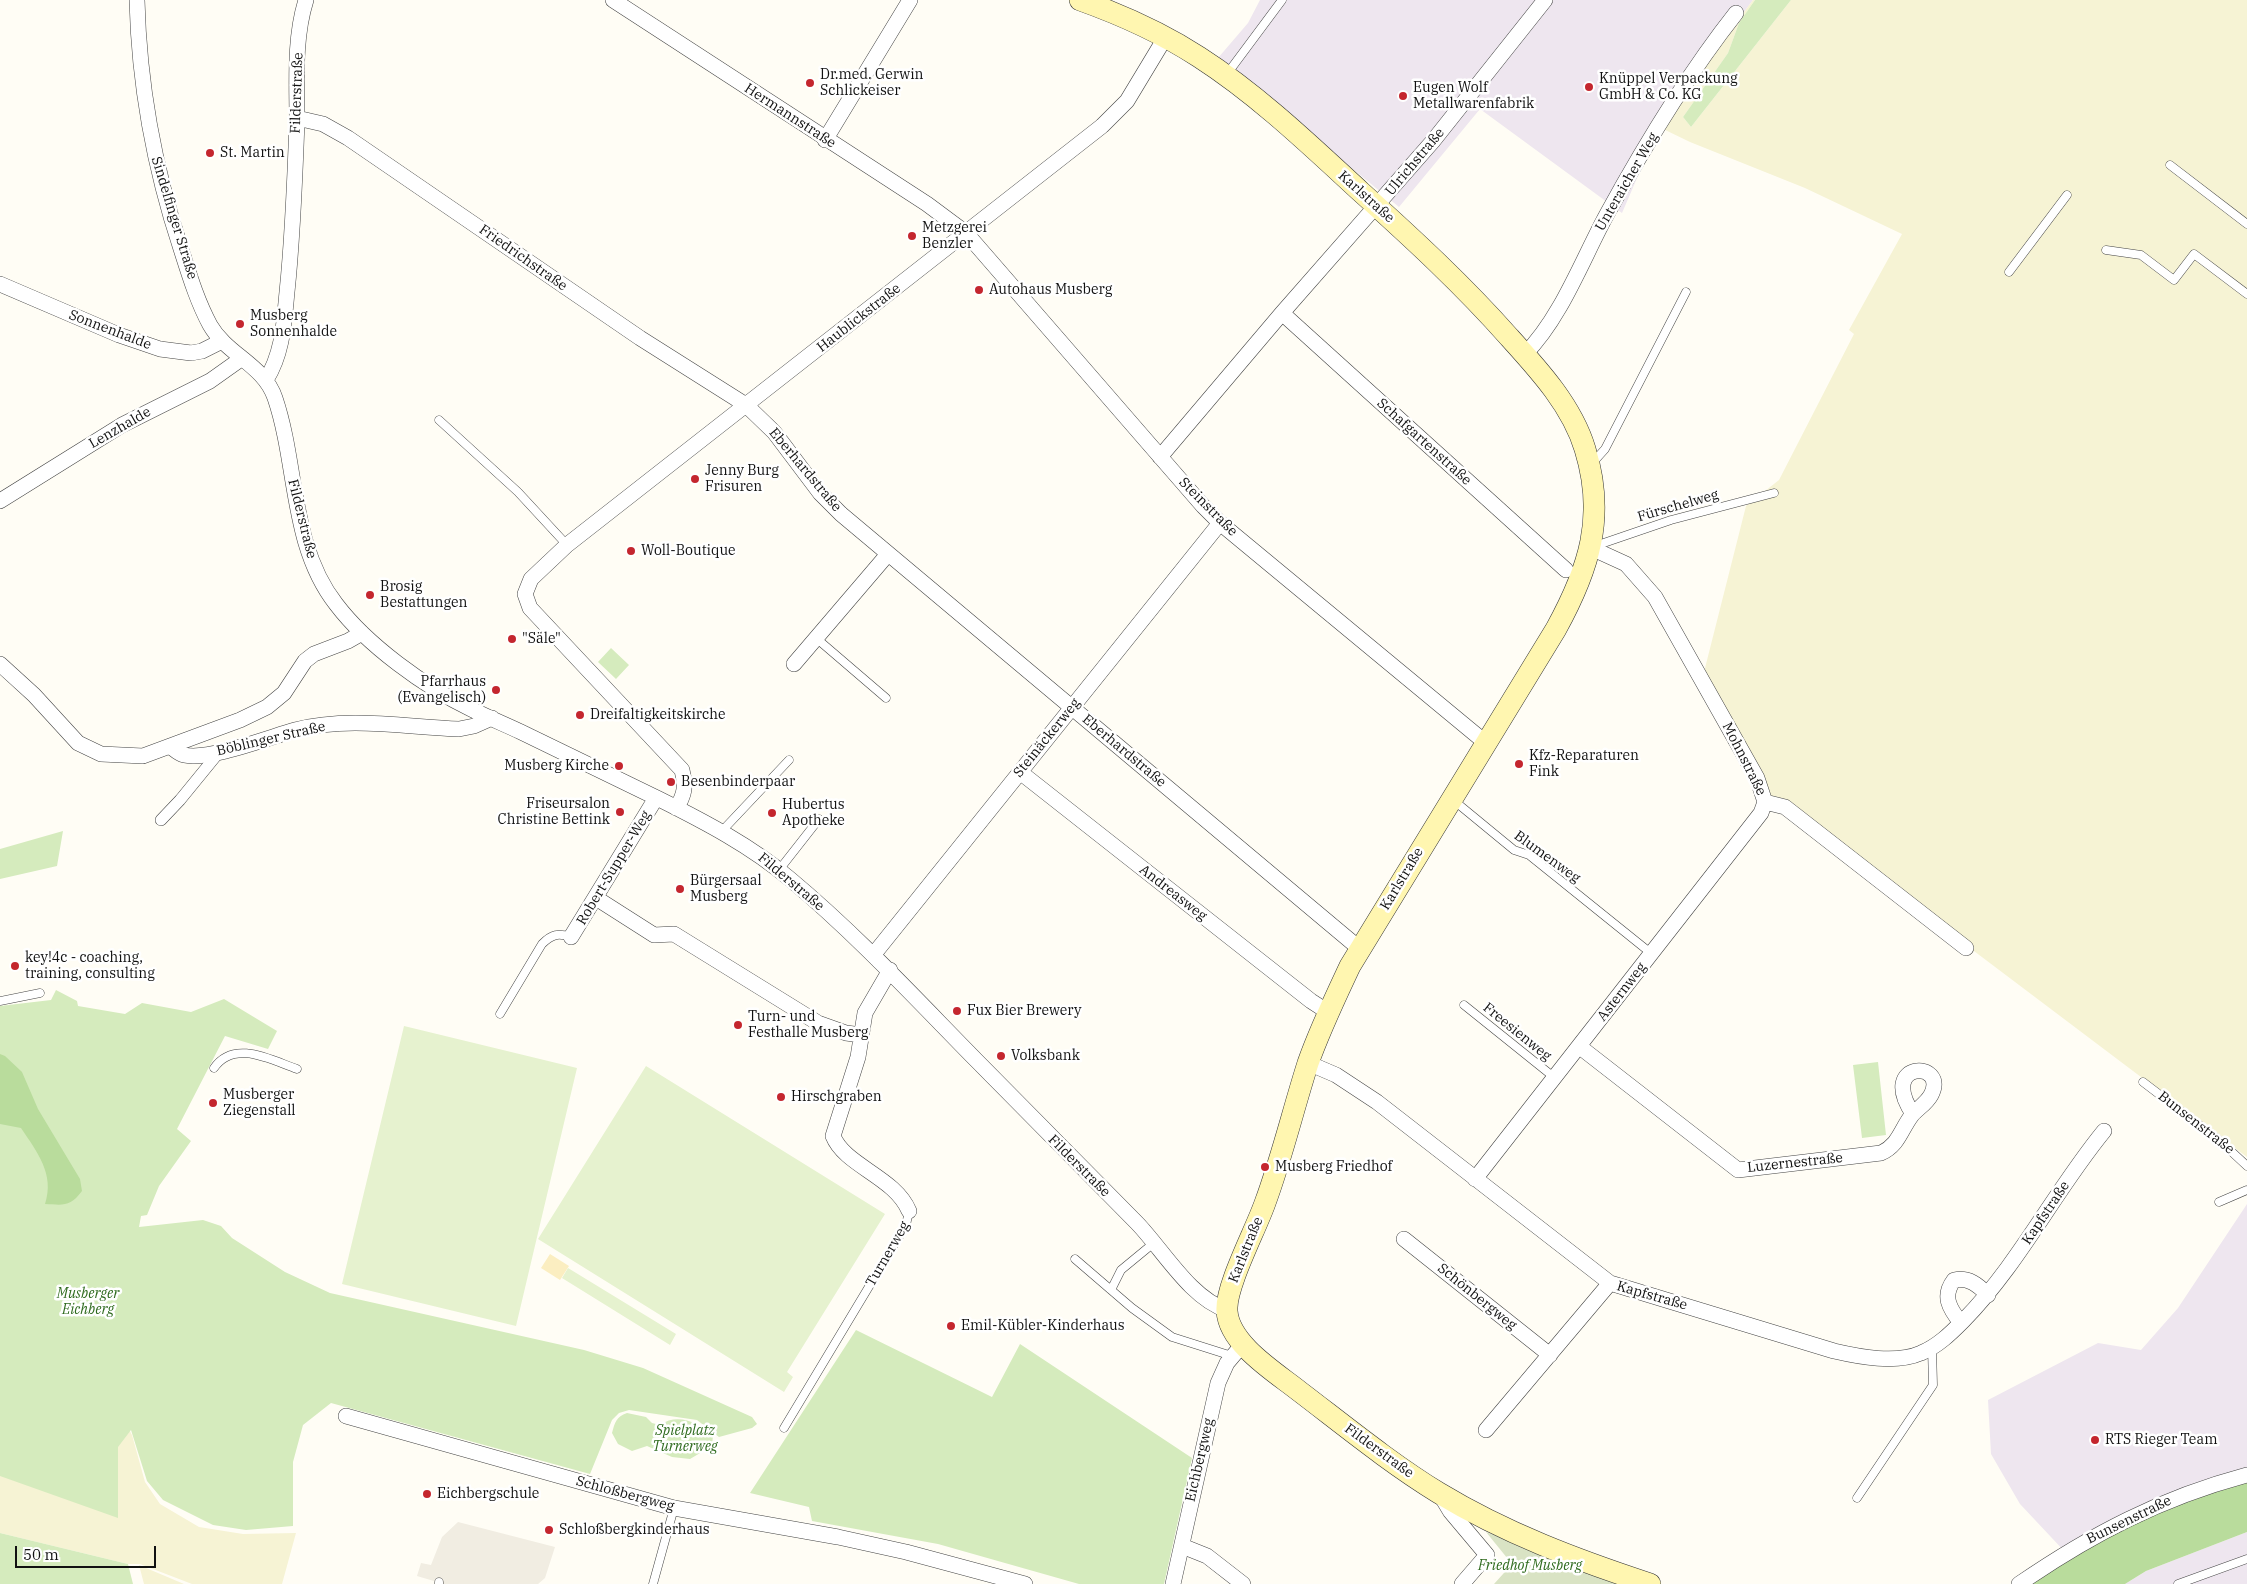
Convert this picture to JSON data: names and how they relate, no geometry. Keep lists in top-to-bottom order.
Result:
{
  "streets": {
    "main road": ["Filderstraße", "Karlstraße"],
    "street": [
      "Hermannstraße",
      "Ulrichstraße",
      "Unteraicher Weg",
      "Sindelfinger Straße",
      "Friedrichstraße",
      "Haublickstraße",
      "Sonnenhalde",
      "Lenzhalde",
      "Schafgartenstraße",
      "Eberhardstraße",
      "Steinstraße",
      "Steinäckerweg",
      "Böblinger Straße",
      "Mohnstraße",
      "Robert-Supper-Weg",
      "Andreasweg",
      "Asternweg",
      "Bunsenstraße",
      "Luzernestraße",
      "Kapfstraße",
      "Turnerweg",
      "Schönbergweg",
      "Eichbergweg",
      "Schloßbergweg"
    ],
    "lane": ["Fürschelweg", "Blumenweg", "Freesienweg"]
  },
  "crossings": [
    ["Filderstraße", "Karlstraße"],
    ["Filderstraße", "Sindelfinger Straße"],
    ["Filderstraße", "Friedrichstraße"],
    ["Filderstraße", "Haublickstraße"],
    ["Filderstraße", "Steinäckerweg"],
    ["Filderstraße", "Böblinger Straße"],
    ["Filderstraße", "Robert-Supper-Weg"],
    ["Filderstraße", "Turnerweg"],
    ["Filderstraße", "Eichbergweg"],
    ["Hermannstraße", "Haublickstraße"],
    ["Hermannstraße", "Steinstraße"],
    ["Ulrichstraße", "Karlstraße"],
    ["Unteraicher Weg", "Karlstraße"],
    ["Karlstraße", "Haublickstraße"],
    ["Karlstraße", "Eberhardstraße"],
    ["Karlstraße", "Fürschelweg"],
    ["Karlstraße", "Steinstraße"],
    ["Karlstraße", "Mohnstraße"],
    ["Karlstraße", "Blumenweg"],
    ["Karlstraße", "Andreasweg"],
    ["Karlstraße", "Kapfstraße"],
    ["Sindelfinger Straße", "Sonnenhalde"],
    ["Sindelfinger Straße", "Lenzhalde"],
    ["Friedrichstraße", "Haublickstraße"],
    ["Friedrichstraße", "Eberhardstraße"],
    ["Haublickstraße", "Eberhardstraße"],
    ["Haublickstraße", "Steinstraße"],
    ["Eberhardstraße", "Steinäckerweg"],
    ["Fürschelweg", "Mohnstraße"],
    ["Steinstraße", "Steinäckerweg"],
    ["Steinäckerweg", "Andreasweg"],
    ["Mohnstraße", "Asternweg"],
    ["Blumenweg", "Asternweg"],
    ["Asternweg", "Freesienweg"],
    ["Asternweg", "Luzernestraße"],
    ["Asternweg", "Kapfstraße"]
  ],
  "parks": ["Musberger Eichberg", "Spielplatz Turnerweg", "Friedhof Musberg"],
  "places": [
    "Dr.med. Gerwin Schlickeiser",
    "Knüppel Verpackung GmbH & Co. KG",
    "Eugen Wolf Metallwarenfabrik",
    "St. Martin",
    "Metzgerei Benzler",
    "Autohaus Musberg",
    "Musberg Sonnenhalde",
    "Jenny Burg Frisuren",
    "Woll-Boutique",
    "Brosig Bestattungen",
    "\"Säle\"",
    "Pfarrhaus (Evangelisch)",
    "Dreifaltigkeitskirche",
    "Kfz-Reparaturen Fink",
    "Musberg Kirche",
    "Besenbinderpaar",
    "Friseursalon Christine Bettink",
    "Hubertus Apotheke",
    "Bürgersaal Musberg",
    "key!4c - coaching, training, consulting",
    "Fux Bier Brewery",
    "Turn- und Festhalle Musberg",
    "Volksbank",
    "Hirschgraben",
    "Musberger Ziegenstall",
    "Musberg Friedhof",
    "Emil-Kübler-Kinderhaus",
    "RTS Rieger Team",
    "Eichbergschule",
    "Schloßbergkinderhaus"
  ],
  "scale_bar": "50 m"
}
